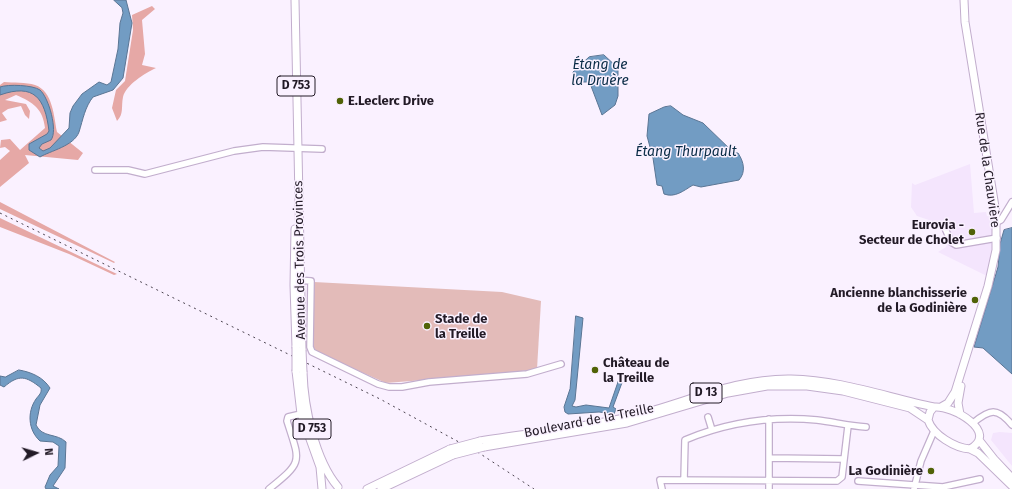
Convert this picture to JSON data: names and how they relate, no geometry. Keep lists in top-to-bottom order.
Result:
{
  "streets": {
    "main road": [
      "D 753",
      "Rue de la Chauvière",
      "Avenue des Trois Provinces",
      "D 13",
      "Boulevard de la Treille"
    ]
  },
  "crossings": [
    ["D 753", "Avenue des Trois Provinces"],
    ["Rue de la Chauvière", "Boulevard de la Treille"]
  ],
  "water": ["Étang de la Druère", "Étang Thurpault"],
  "places": [
    "E.Leclerc Drive",
    "Eurovia - Secteur de Cholet",
    "Ancienne blanchisserie de la Godinière",
    "Stade de la Treille",
    "Château de la Treille",
    "La Godinière"
  ],
  "north": "right"
}
